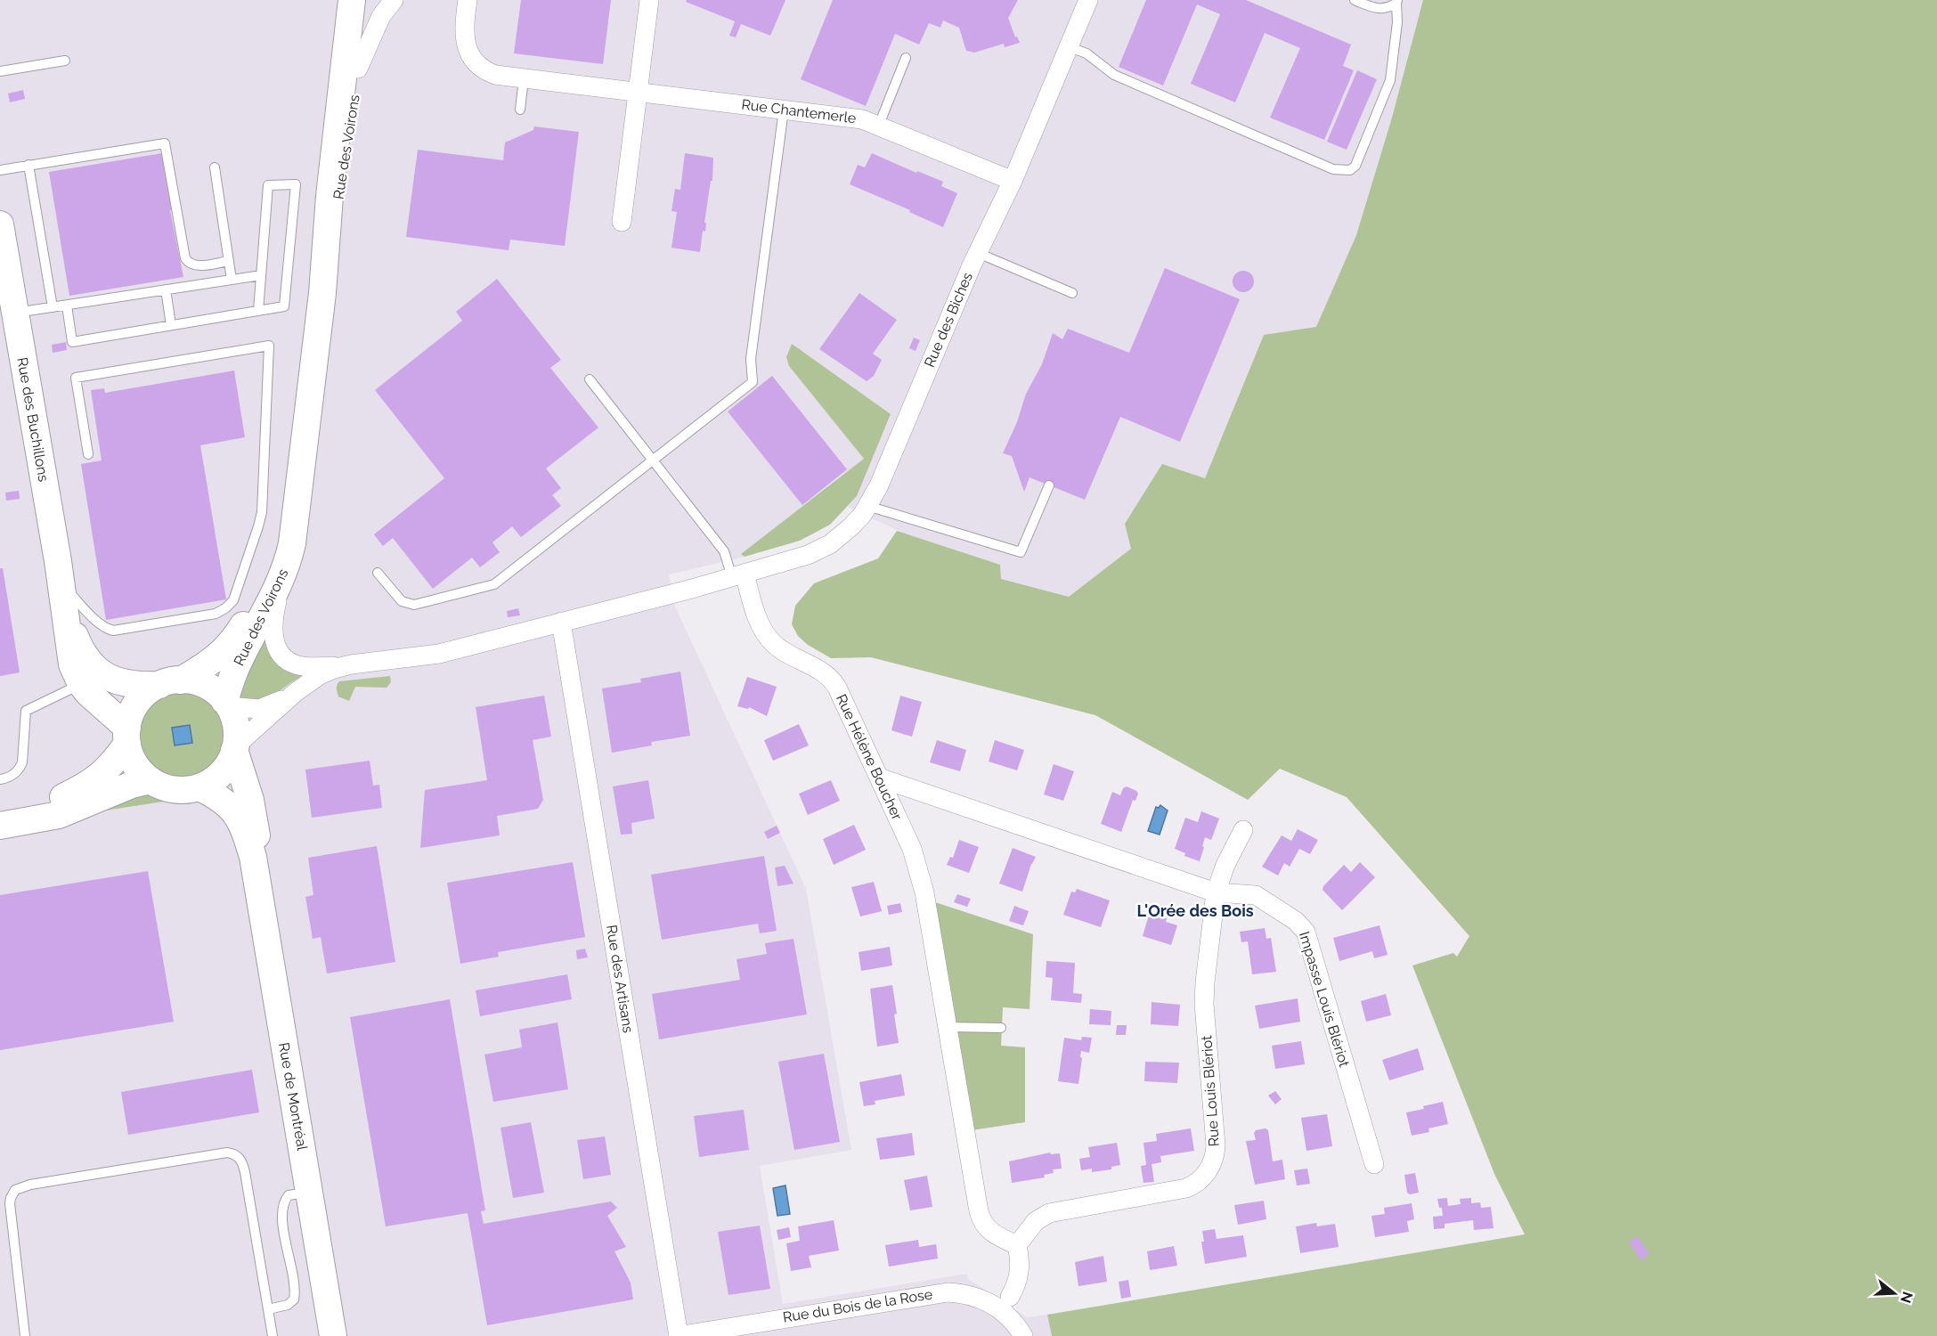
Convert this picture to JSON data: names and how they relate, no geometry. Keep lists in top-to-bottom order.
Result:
{
  "streets": {
    "street": [
      "Rue Chantemerle",
      "Rue des Voirons",
      "Rue des Biches",
      "Rue des Buchillons",
      "Rue Hélène Boucher",
      "Rue des Artisans",
      "Impasse Louis Blériot",
      "Rue Louis Blériot",
      "Rue de Montréal",
      "Rue du Bois de la Rose"
    ]
  },
  "crossings": [
    ["Rue Chantemerle", "Rue des Biches"],
    ["Rue des Voirons", "Rue des Buchillons"],
    ["Rue des Voirons", "Rue de Montréal"],
    ["Rue des Biches", "Rue Hélène Boucher"],
    ["Rue des Buchillons", "Rue de Montréal"],
    ["Rue Hélène Boucher", "Rue Louis Blériot"],
    ["Rue des Artisans", "Rue du Bois de la Rose"],
    ["Impasse Louis Blériot", "Rue Louis Blériot"]
  ],
  "districts": ["L'Orée des Bois"],
  "north": "right"
}
